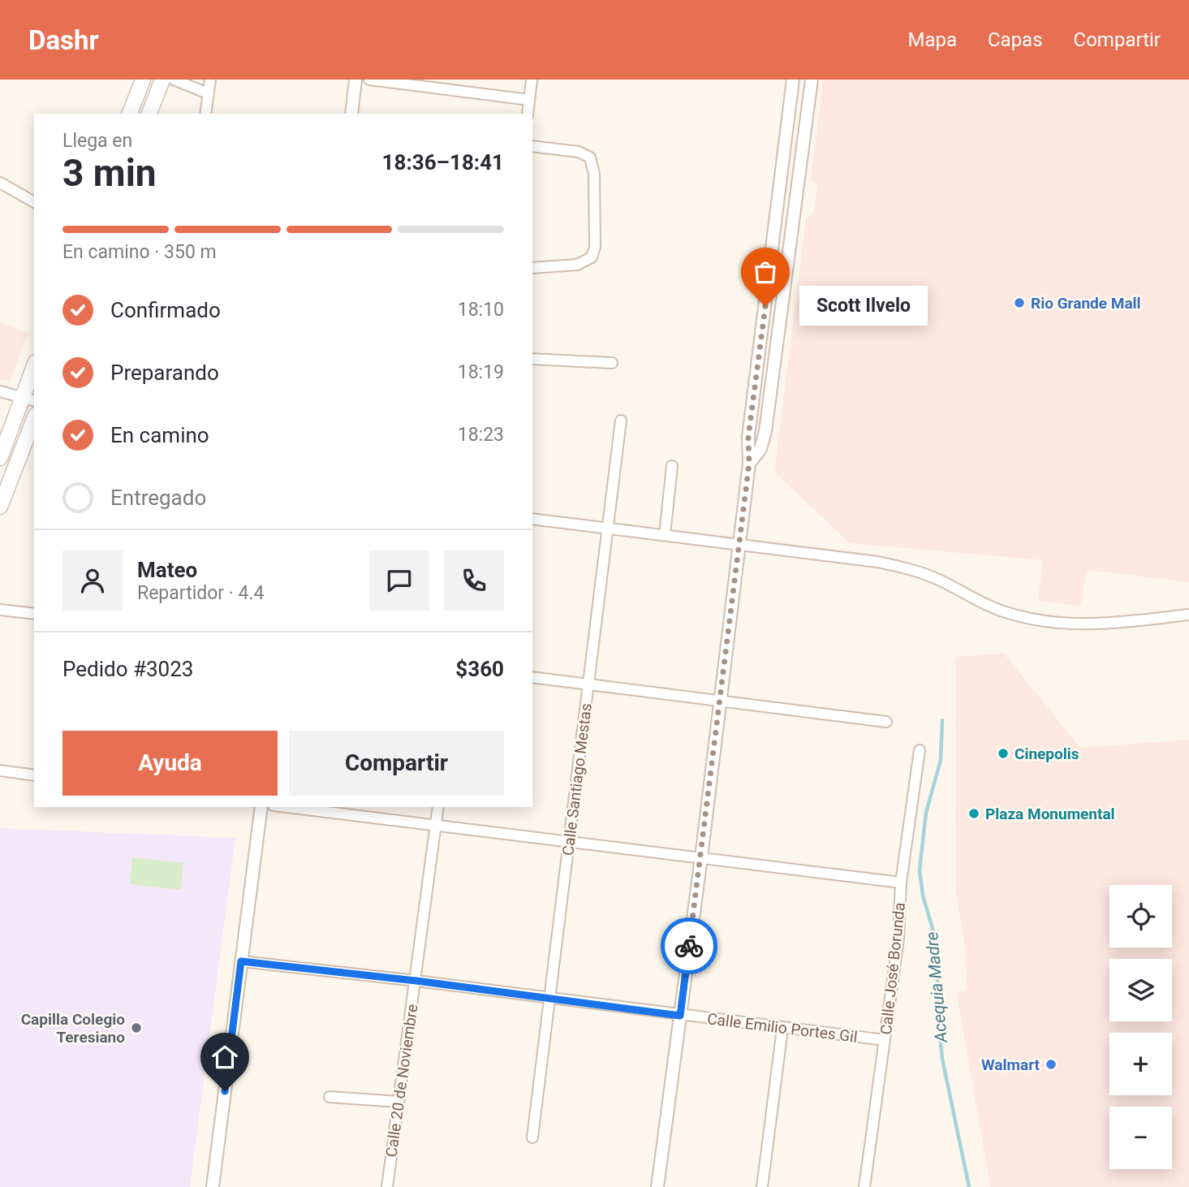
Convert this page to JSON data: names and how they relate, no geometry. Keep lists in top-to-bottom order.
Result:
{
  "streets": {
    "street": [
      "Calle Santiago Mestas",
      "Calle José Borunda",
      "Calle Emilio Portes Gil",
      "Calle 20 de Noviembre"
    ]
  },
  "crossings": [
    ["Calle Santiago Mestas", "Calle Emilio Portes Gil"],
    ["Calle José Borunda", "Calle Emilio Portes Gil"],
    ["Calle Emilio Portes Gil", "Calle 20 de Noviembre"]
  ],
  "water": ["Acequia Madre"],
  "places": [
    "Rio Grande Mall",
    "Scott Ilvelo",
    "Cinepolis",
    "Plaza Monumental",
    "Capilla Colegio Teresiano",
    "Walmart"
  ],
  "page": {
    "header": "Dashr",
    "nav": ["Mapa", "Capas", "Compartir"],
    "heading": ["3 min", "Llega en", "18:36–18:41"],
    "panel": [
      "Mateo",
      "Repartidor · 4.4",
      "Pedido #3023",
      "$360"
    ],
    "bar": "En camino · 350 m",
    "list": [
      ["Confirmado", "18:10"],
      ["Preparando", "18:19"],
      ["En camino", "18:23"],
      "Entregado"
    ],
    "bubble": "Scott Ilvelo",
    "buttons": ["Ayuda", "Compartir"],
    "map_buttons": ["+", "−"]
  }
}
